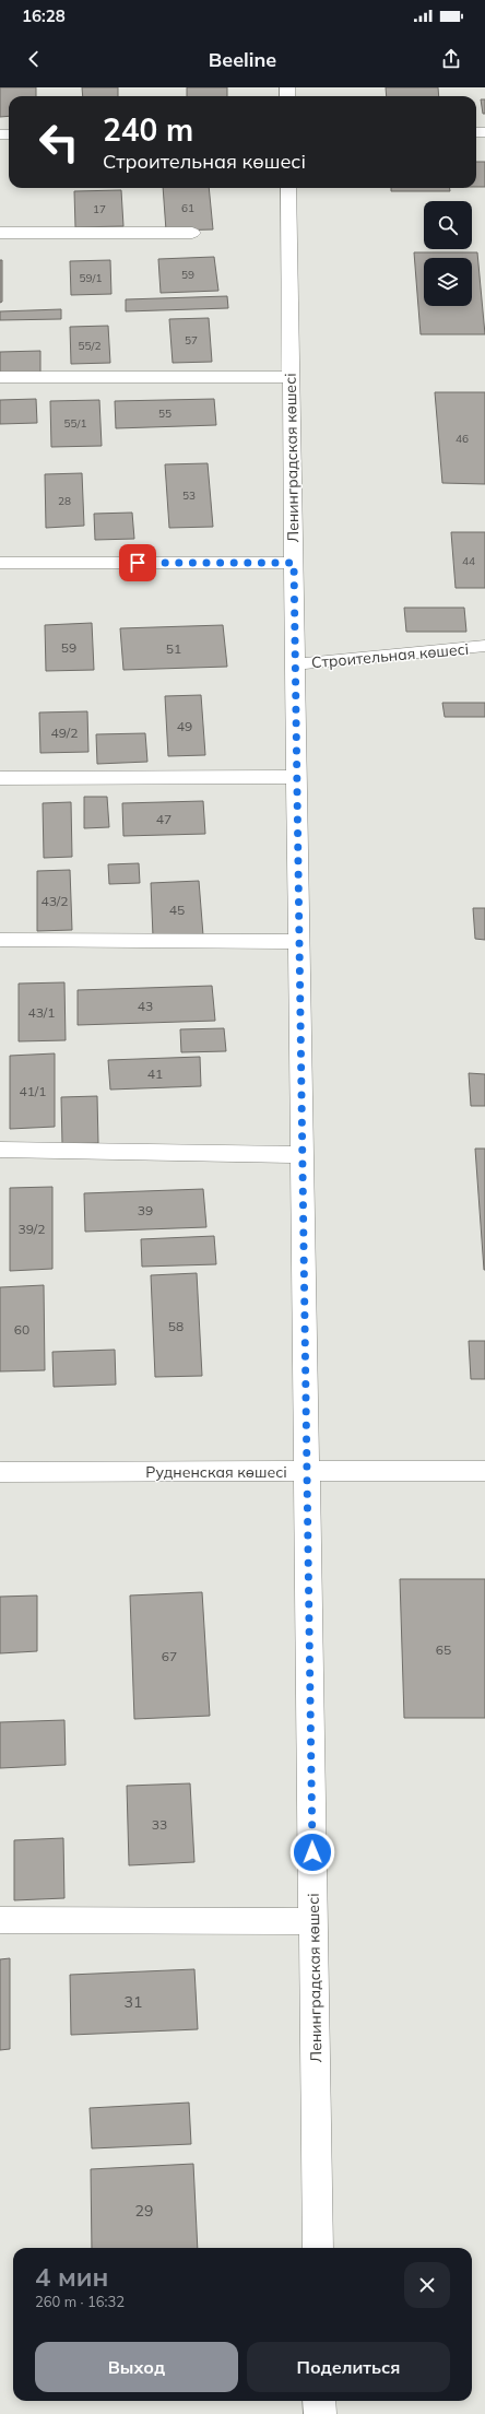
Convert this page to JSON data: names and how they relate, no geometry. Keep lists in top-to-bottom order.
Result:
{
  "streets": {
    "street": ["Ленинградская көшесі", "Строительная көшесі", "Рудненская көшесі"]
  },
  "crossings": [
    ["Ленинградская көшесі", "Строительная көшесі"],
    ["Ленинградская көшесі", "Рудненская көшесі"]
  ],
  "house_numbers": [
    "61",
    "17",
    "59",
    "59/1",
    "57",
    "55/2",
    "55",
    "55/1",
    "46",
    "53",
    "28",
    "44",
    "59",
    "51",
    "49",
    "49/2",
    "47",
    "43/2",
    "45",
    "43",
    "43/1",
    "41",
    "41/1",
    "39",
    "39/2",
    "58",
    "60",
    "65",
    "67",
    "33",
    "31",
    "29"
  ],
  "page": {
    "status": "16:28",
    "header": "Beeline",
    "turn": ["240 m", "Строительная көшесі"],
    "heading": ["4 мин", "260 m · 16:32"],
    "buttons": ["Выход", "Поделиться"]
  }
}
